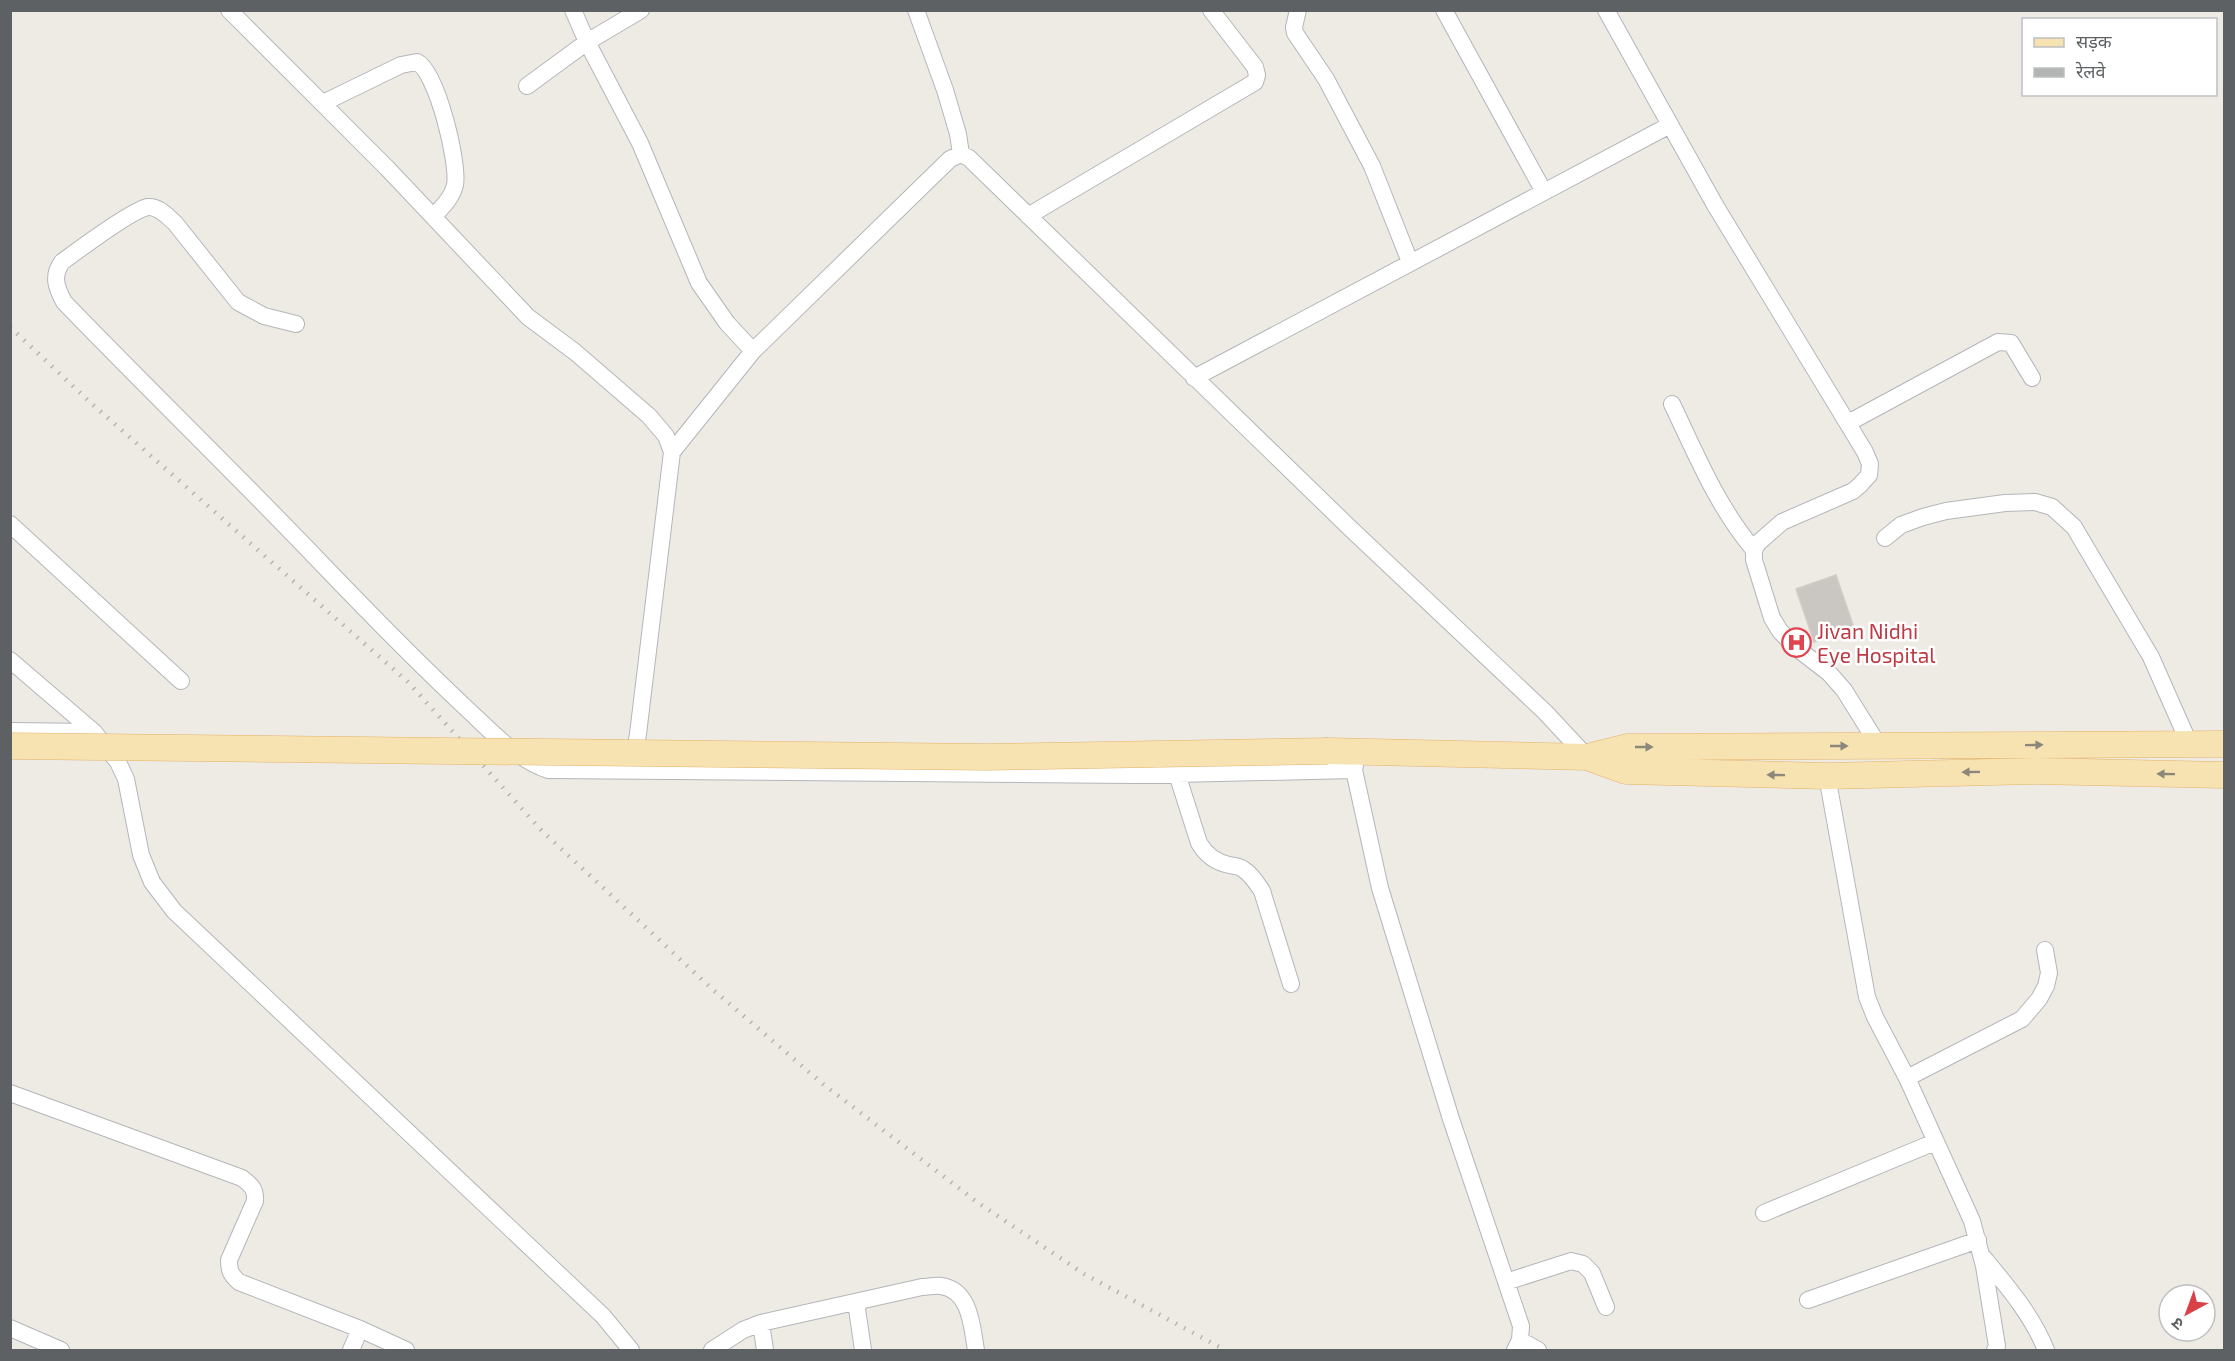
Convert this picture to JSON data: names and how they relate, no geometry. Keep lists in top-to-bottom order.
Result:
{
  "places": {
    "hospital": ["Jivan Nidhi Eye Hospital"]
  },
  "legend": ["सड़क", "रेलवे"],
  "north": "bottom left"
}
